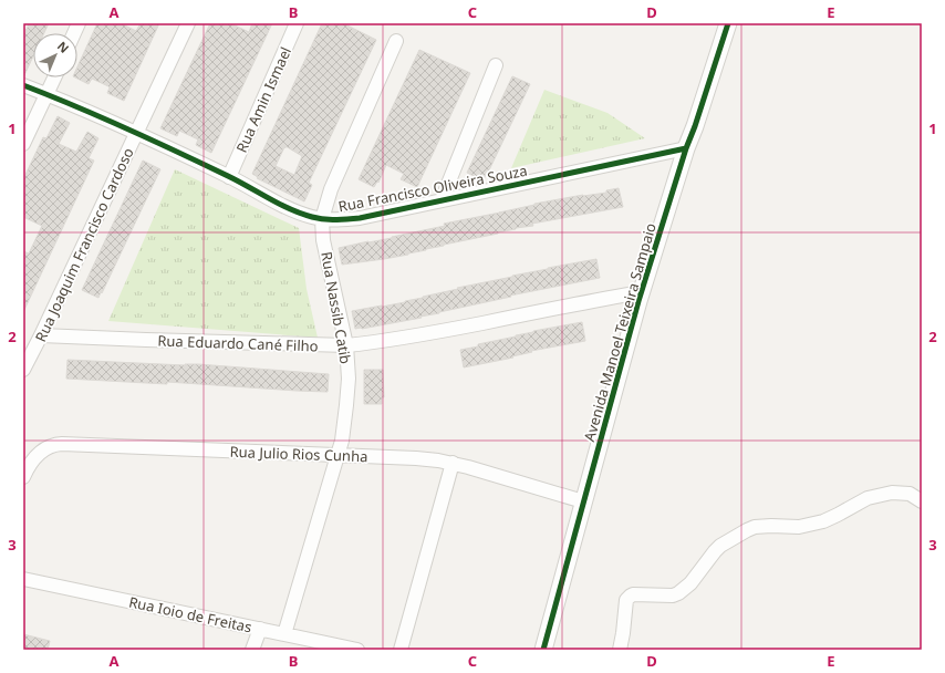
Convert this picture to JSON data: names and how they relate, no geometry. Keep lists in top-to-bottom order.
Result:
{
  "streets": {
    "street": [
      "Rua Amin Ismael",
      "Rua Francisco Oliveira Souza",
      "Rua Joaquim Francisco Cardoso",
      "Rua Nassib Catib",
      "Avenida Manoel Teixeira Sampaio",
      "Rua Eduardo Cané Filho",
      "Rua Julio Rios Cunha",
      "Rua Ioio de Freitas"
    ]
  },
  "crossings": [
    ["Rua Amin Ismael", "Rua Francisco Oliveira Souza"],
    ["Rua Francisco Oliveira Souza", "Rua Joaquim Francisco Cardoso"],
    ["Rua Francisco Oliveira Souza", "Rua Nassib Catib"],
    ["Rua Francisco Oliveira Souza", "Avenida Manoel Teixeira Sampaio"],
    ["Rua Joaquim Francisco Cardoso", "Rua Eduardo Cané Filho"],
    ["Rua Nassib Catib", "Rua Eduardo Cané Filho"],
    ["Rua Nassib Catib", "Rua Julio Rios Cunha"],
    ["Rua Nassib Catib", "Rua Ioio de Freitas"],
    ["Avenida Manoel Teixeira Sampaio", "Rua Eduardo Cané Filho"],
    ["Avenida Manoel Teixeira Sampaio", "Rua Julio Rios Cunha"]
  ],
  "north": "top right",
  "grid": {
    "columns": [
      "A",
      "B",
      "C",
      "D",
      "E"
    ],
    "rows": ["1", "2", "3"]
  }
}
